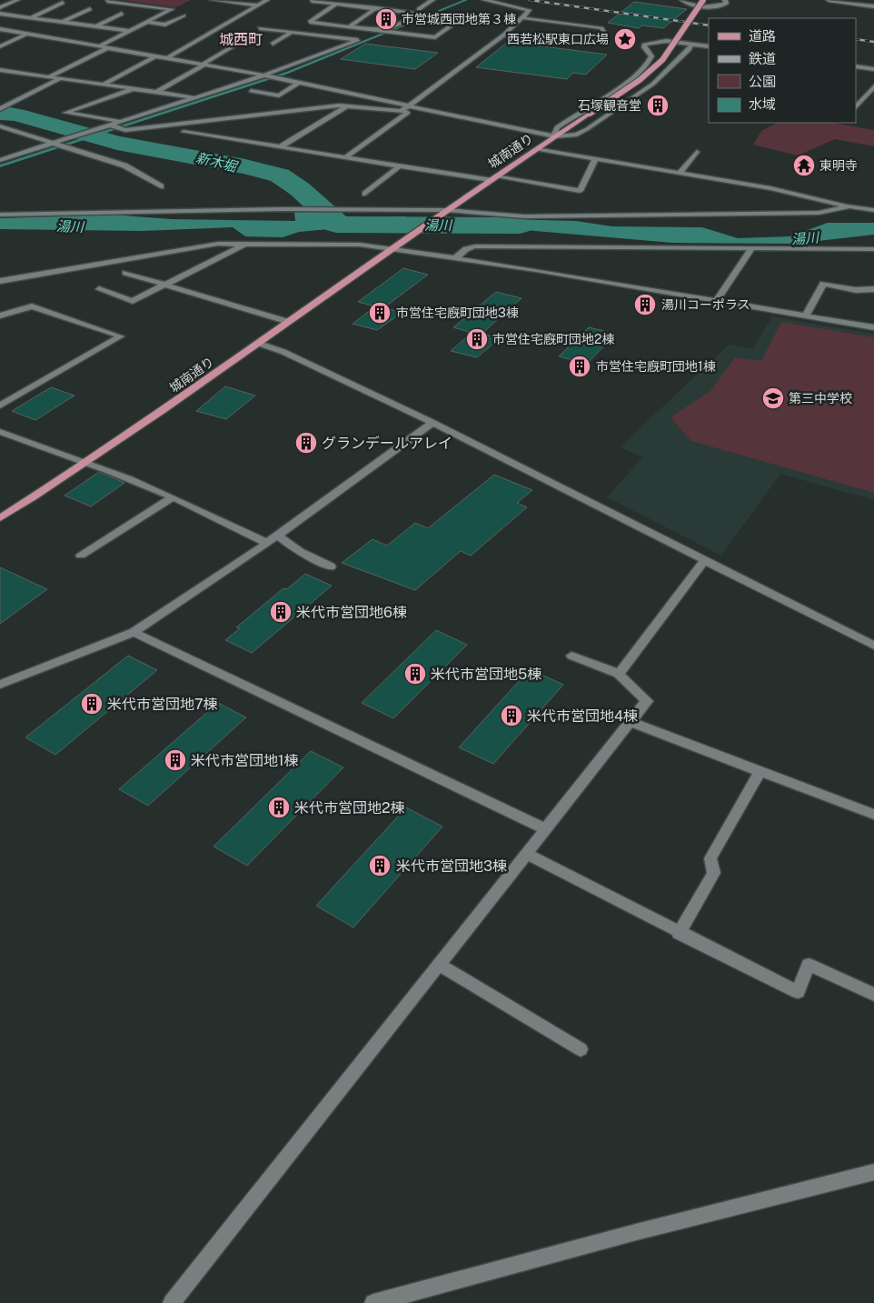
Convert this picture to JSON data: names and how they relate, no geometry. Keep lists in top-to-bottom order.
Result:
{
  "streets": {
    "main road": ["城南通り"]
  },
  "districts": ["城西町"],
  "water": ["新木堀", "湯川"],
  "places": {
    "building": [
      "市営城西団地第３棟",
      "石塚観音堂",
      "湯川コーポラス",
      "市営住宅廐町団地3棟",
      "市営住宅廐町団地2棟",
      "市営住宅廐町団地1棟",
      "グランデールアレイ",
      "米代市営団地6棟",
      "米代市営団地5棟",
      "米代市営団地7棟",
      "米代市営団地4棟",
      "米代市営団地1棟",
      "米代市営団地2棟",
      "米代市営団地3棟"
    ],
    "place": ["西若松駅東口広場"],
    "temple": ["東明寺"],
    "school or university": ["第三中学校"]
  },
  "legend": [
    "道路",
    "鉄道",
    "公園",
    "水域"
  ]
}
